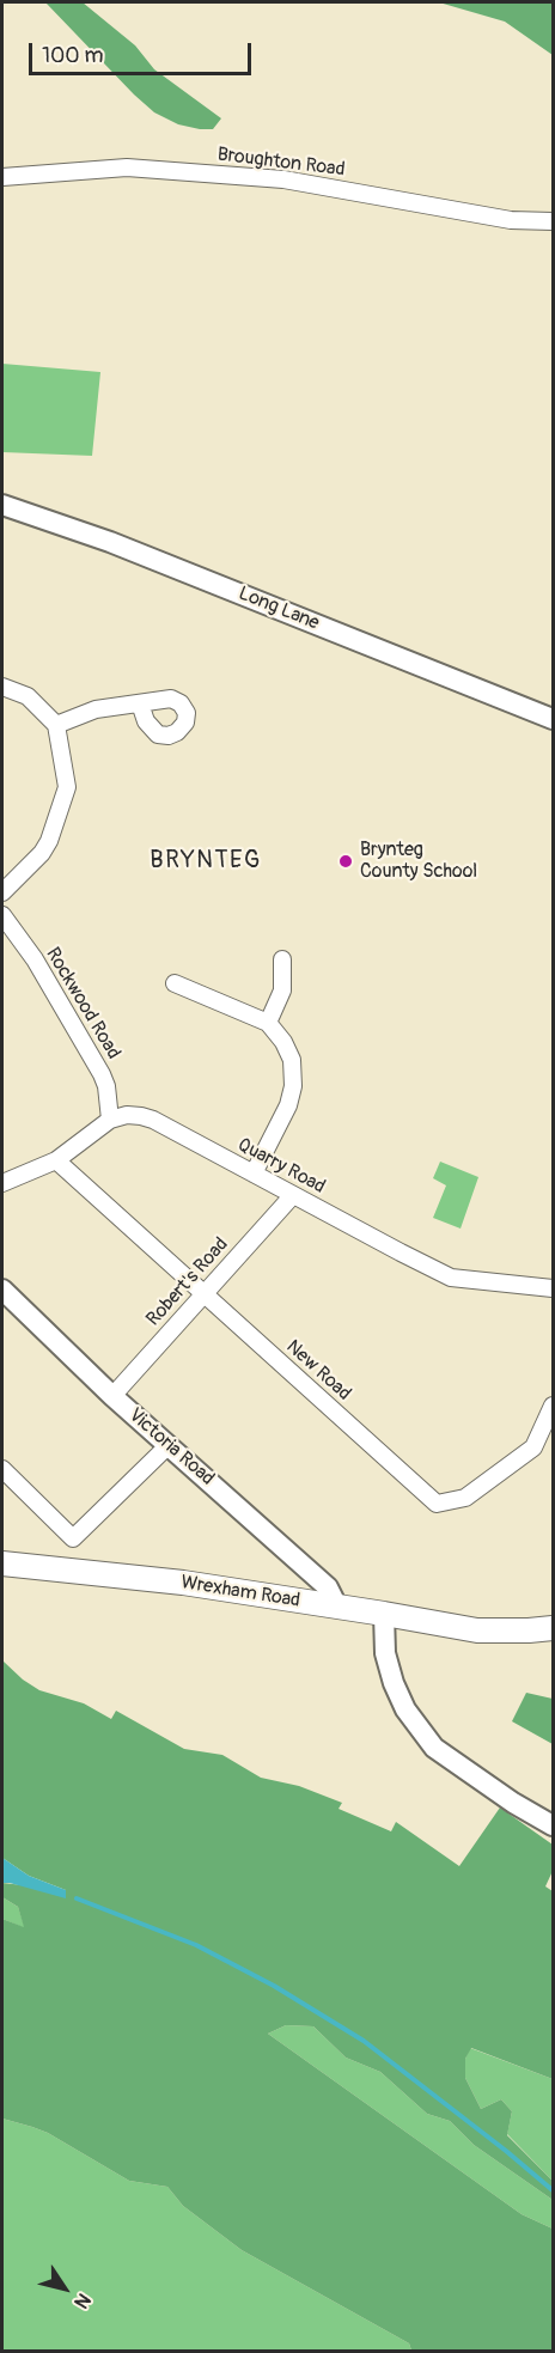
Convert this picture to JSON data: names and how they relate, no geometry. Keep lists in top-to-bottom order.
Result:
{
  "streets": {
    "main road": ["Wrexham Road"],
    "street": [
      "Broughton Road",
      "Long Lane",
      "Rockwood Road",
      "Quarry Road",
      "Robert's Road",
      "New Road",
      "Victoria Road"
    ]
  },
  "crossings": [
    ["Rockwood Road", "Quarry Road"],
    ["Quarry Road", "Robert's Road"],
    ["Robert's Road", "New Road"],
    ["Robert's Road", "Victoria Road"],
    ["Victoria Road", "Wrexham Road"]
  ],
  "districts": ["BRYNTEG"],
  "places": ["Brynteg County School"],
  "scale_bar": "100 m",
  "north": "bottom right"
}
